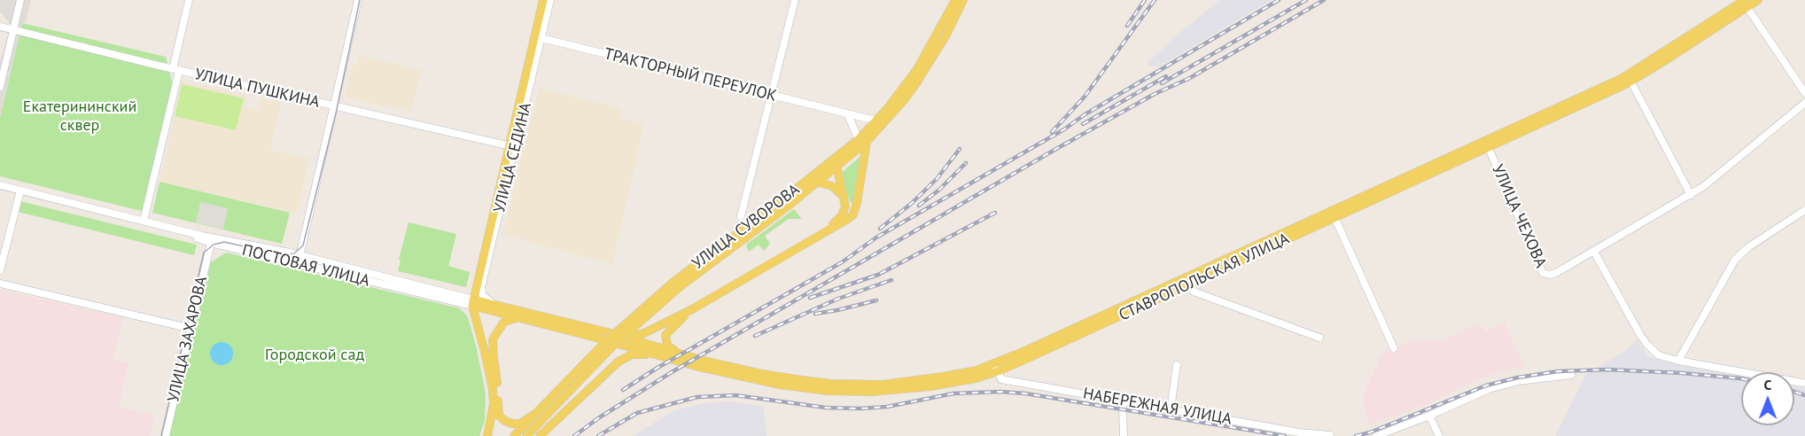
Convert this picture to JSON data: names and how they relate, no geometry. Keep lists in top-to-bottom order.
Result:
{
  "streets": {
    "main road": [
      "УЛИЦА СЕДИНА",
      "УЛИЦА СУВОРОВА",
      "ПОСТОВАЯ УЛИЦА",
      "СТАВРОПОЛЬСКАЯ УЛИЦА"
    ],
    "street": [
      "ТРАКТОРНЫЙ ПЕРЕУЛОК",
      "УЛИЦА ПУШКИНА",
      "УЛИЦА ЧЕХОВА",
      "УЛИЦА ЗАХАРОВА",
      "НАБЕРЕЖНАЯ УЛИЦА"
    ]
  },
  "crossings": [
    ["ТРАКТОРНЫЙ ПЕРЕУЛОК", "УЛИЦА СЕДИНА"],
    ["ТРАКТОРНЫЙ ПЕРЕУЛОК", "УЛИЦА СУВОРОВА"],
    ["УЛИЦА ПУШКИНА", "УЛИЦА СЕДИНА"],
    ["УЛИЦА СЕДИНА", "ПОСТОВАЯ УЛИЦА"],
    ["УЛИЦА ЧЕХОВА", "СТАВРОПОЛЬСКАЯ УЛИЦА"],
    ["ПОСТОВАЯ УЛИЦА", "СТАВРОПОЛЬСКАЯ УЛИЦА"],
    ["ПОСТОВАЯ УЛИЦА", "УЛИЦА ЗАХАРОВА"],
    ["СТАВРОПОЛЬСКАЯ УЛИЦА", "НАБЕРЕЖНАЯ УЛИЦА"]
  ],
  "parks": ["Екатерининский сквер", "Городской сад"],
  "north": "top"
}
